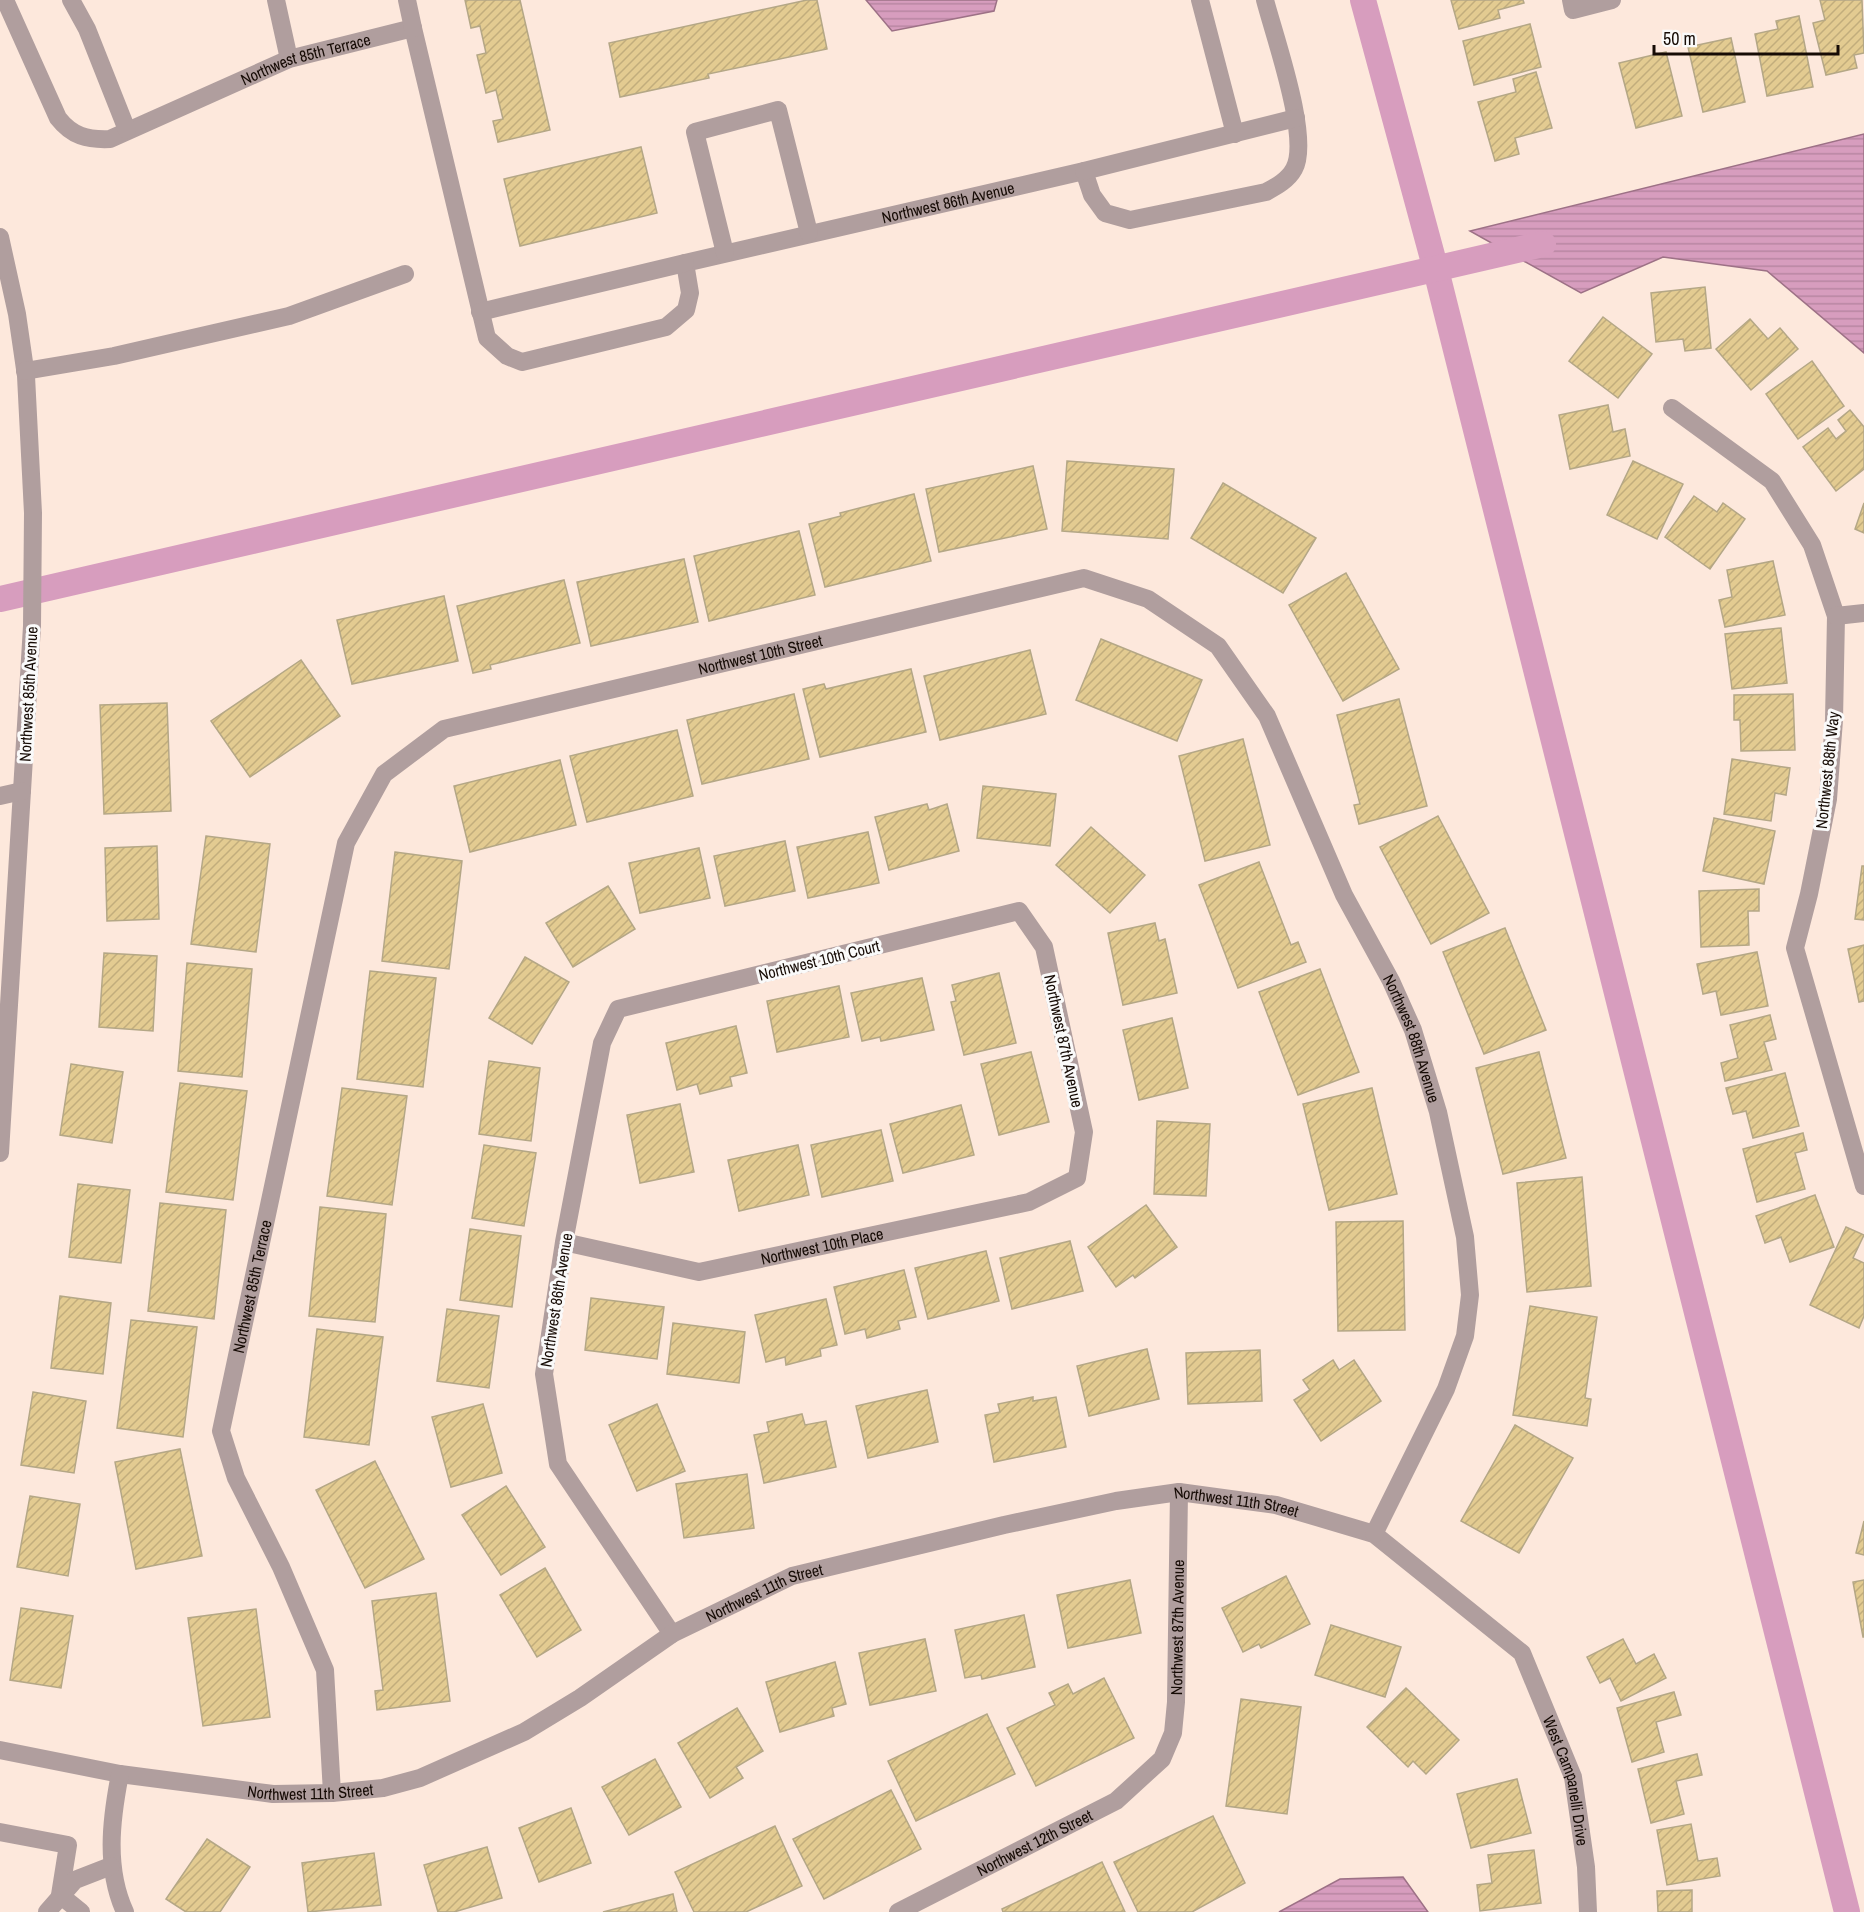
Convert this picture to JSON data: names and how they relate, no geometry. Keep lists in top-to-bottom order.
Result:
{
  "streets": {
    "street": [
      "Northwest 85th Terrace",
      "Northwest 86th Avenue",
      "Northwest 10th Street",
      "Northwest 85th Avenue",
      "Northwest 88th Way",
      "Northwest 10th Court",
      "Northwest 88th Avenue",
      "Northwest 87th Avenue",
      "Northwest 10th Place",
      "Northwest 11th Street",
      "West Campanelli Drive",
      "Northwest 12th Street"
    ]
  },
  "crossings": [
    ["Northwest 85th Terrace", "Northwest 10th Street"],
    ["Northwest 85th Terrace", "Northwest 11th Street"],
    ["Northwest 86th Avenue", "Northwest 10th Court"],
    ["Northwest 86th Avenue", "Northwest 10th Place"],
    ["Northwest 86th Avenue", "Northwest 11th Street"],
    ["Northwest 10th Street", "Northwest 88th Avenue"],
    ["Northwest 10th Court", "Northwest 87th Avenue"],
    ["Northwest 88th Avenue", "Northwest 11th Street"],
    ["Northwest 87th Avenue", "Northwest 10th Place"],
    ["Northwest 87th Avenue", "Northwest 11th Street"],
    ["Northwest 87th Avenue", "Northwest 12th Street"],
    ["Northwest 11th Street", "West Campanelli Drive"]
  ],
  "scale_bar": "50 m"
}
